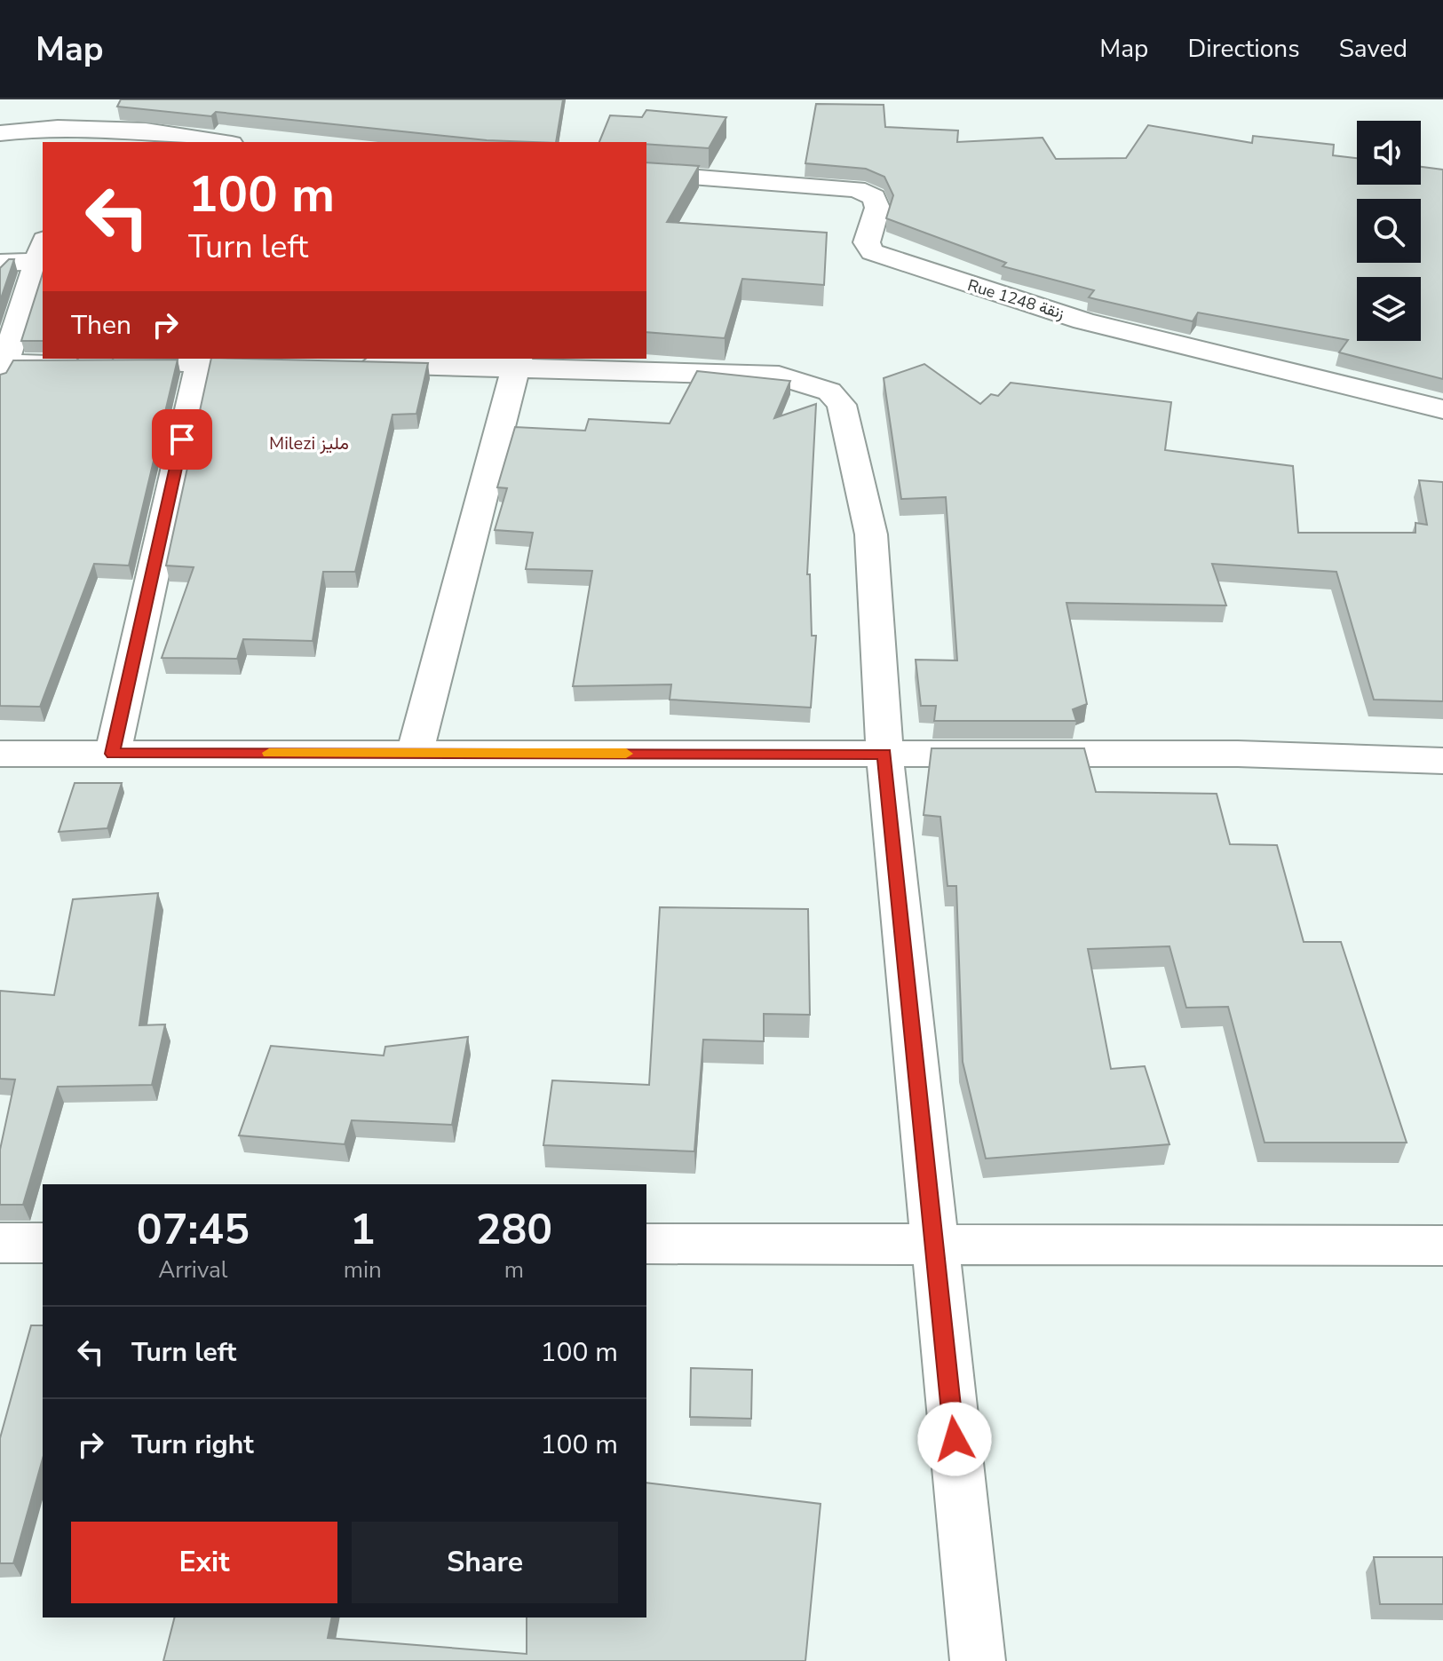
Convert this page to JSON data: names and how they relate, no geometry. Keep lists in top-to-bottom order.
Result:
{
  "streets": {
    "street": ["Rue 1248 زنقة"]
  },
  "districts": ["Milezi مليز"],
  "page": {
    "header": "Map",
    "nav": ["Map", "Directions", "Saved"],
    "turn": ["100 m", "Turn left"],
    "then": "Then",
    "eta": [
      "07:45",
      "Arrival",
      "1",
      "min",
      "280",
      "m"
    ],
    "list": [
      {
        "name": "Turn left",
        "value": "100 m"
      },
      {
        "name": "Turn right",
        "value": "100 m"
      }
    ],
    "buttons": ["Exit", "Share"]
  }
}
